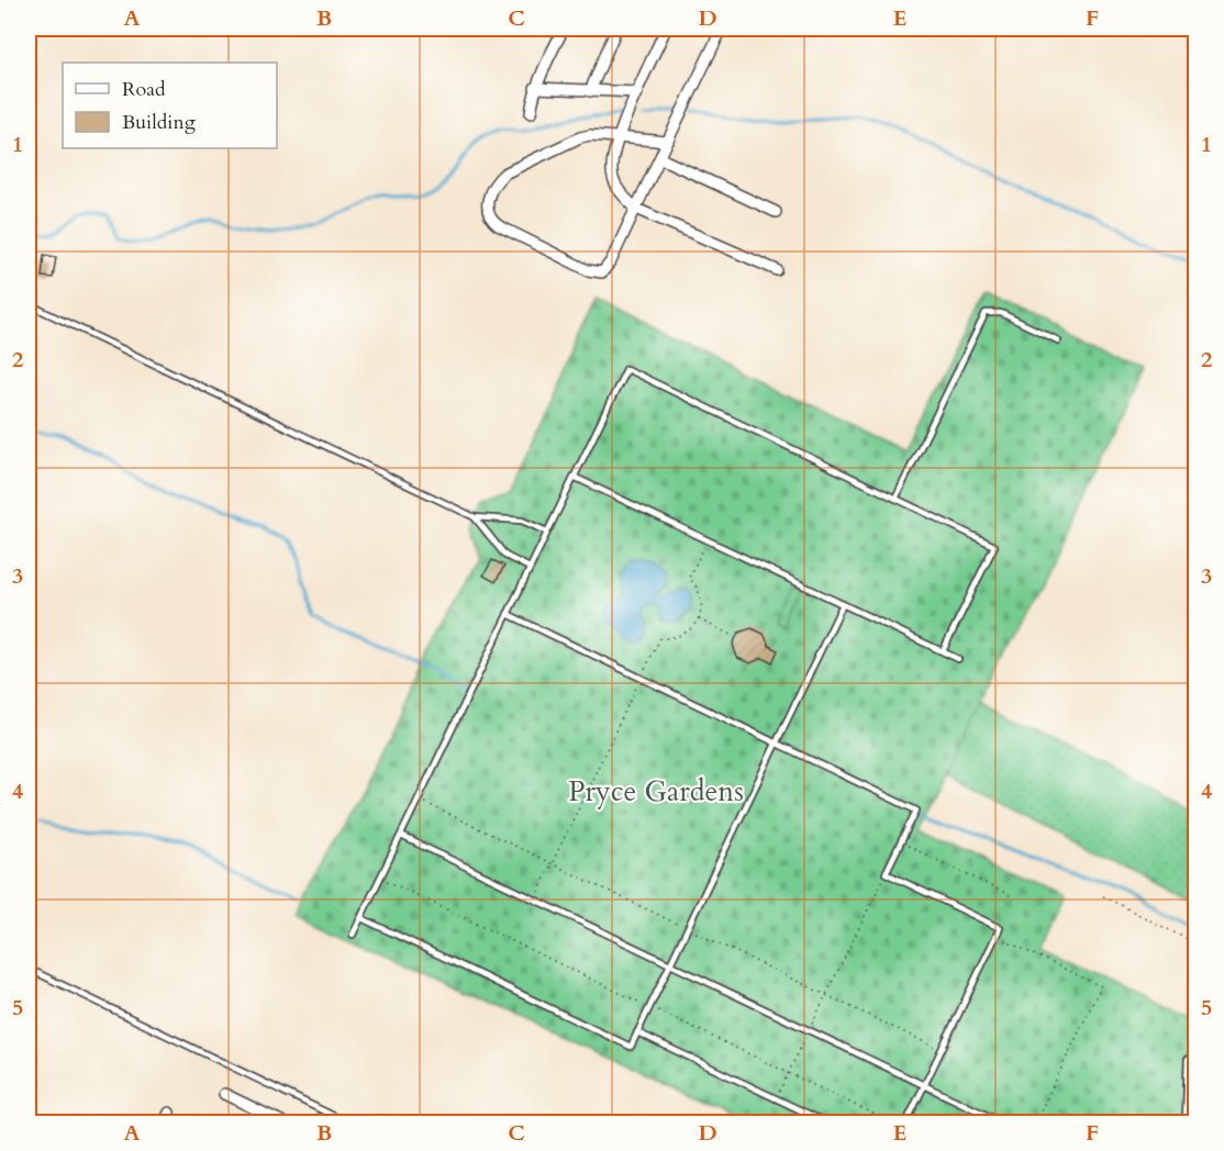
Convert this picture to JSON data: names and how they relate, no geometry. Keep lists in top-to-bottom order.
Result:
{
  "parks": ["Pryce Gardens"],
  "legend": ["Road", "Building"],
  "grid": {
    "columns": [
      "A",
      "B",
      "C",
      "D",
      "E",
      "F"
    ],
    "rows": [
      "1",
      "2",
      "3",
      "4",
      "5"
    ]
  }
}
